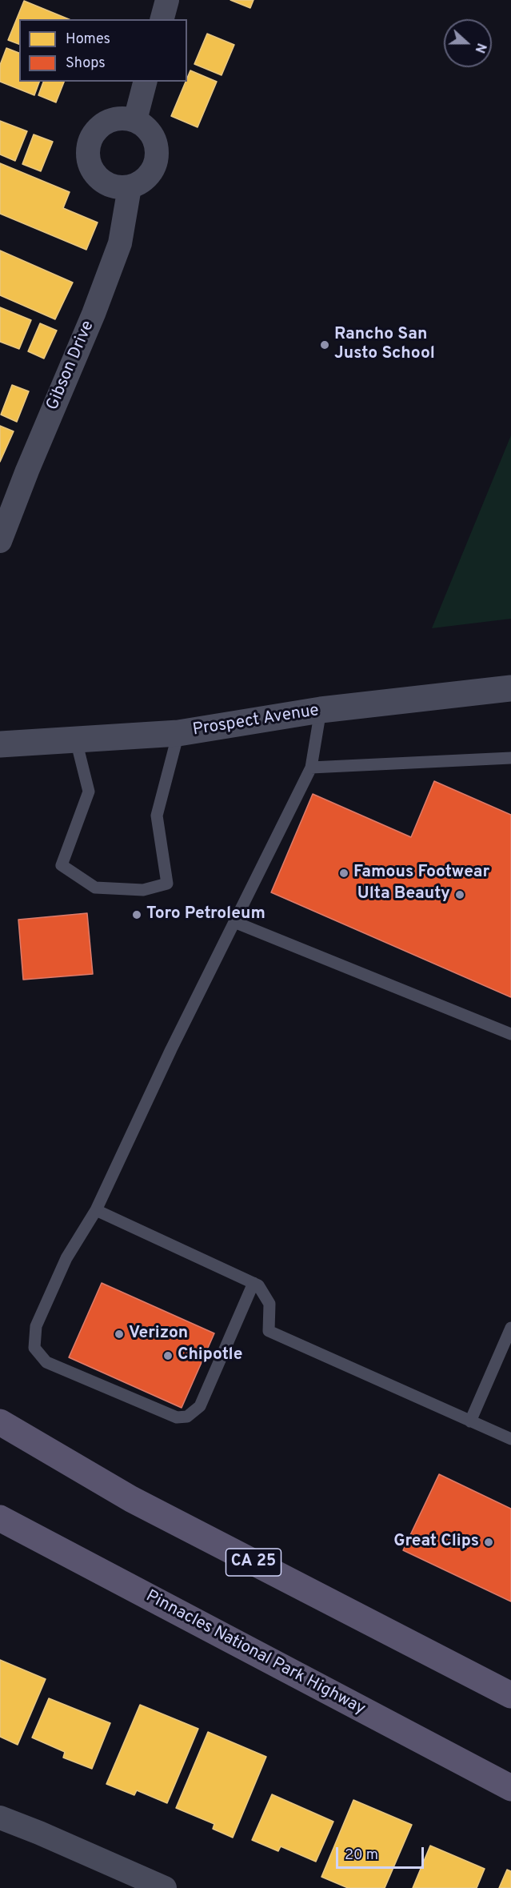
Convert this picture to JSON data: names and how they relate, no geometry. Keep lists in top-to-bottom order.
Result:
{
  "streets": {
    "main road": ["CA 25", "Pinnacles National Park Highway"],
    "street": ["Gibson Drive", "Prospect Avenue"]
  },
  "places": [
    "Rancho San Justo School",
    "Famous Footwear",
    "Ulta Beauty",
    "Toro Petroleum",
    "Verizon",
    "Chipotle",
    "Great Clips"
  ],
  "legend": ["Homes", "Shops"],
  "scale_bar": "20 m",
  "north": "right"
}
